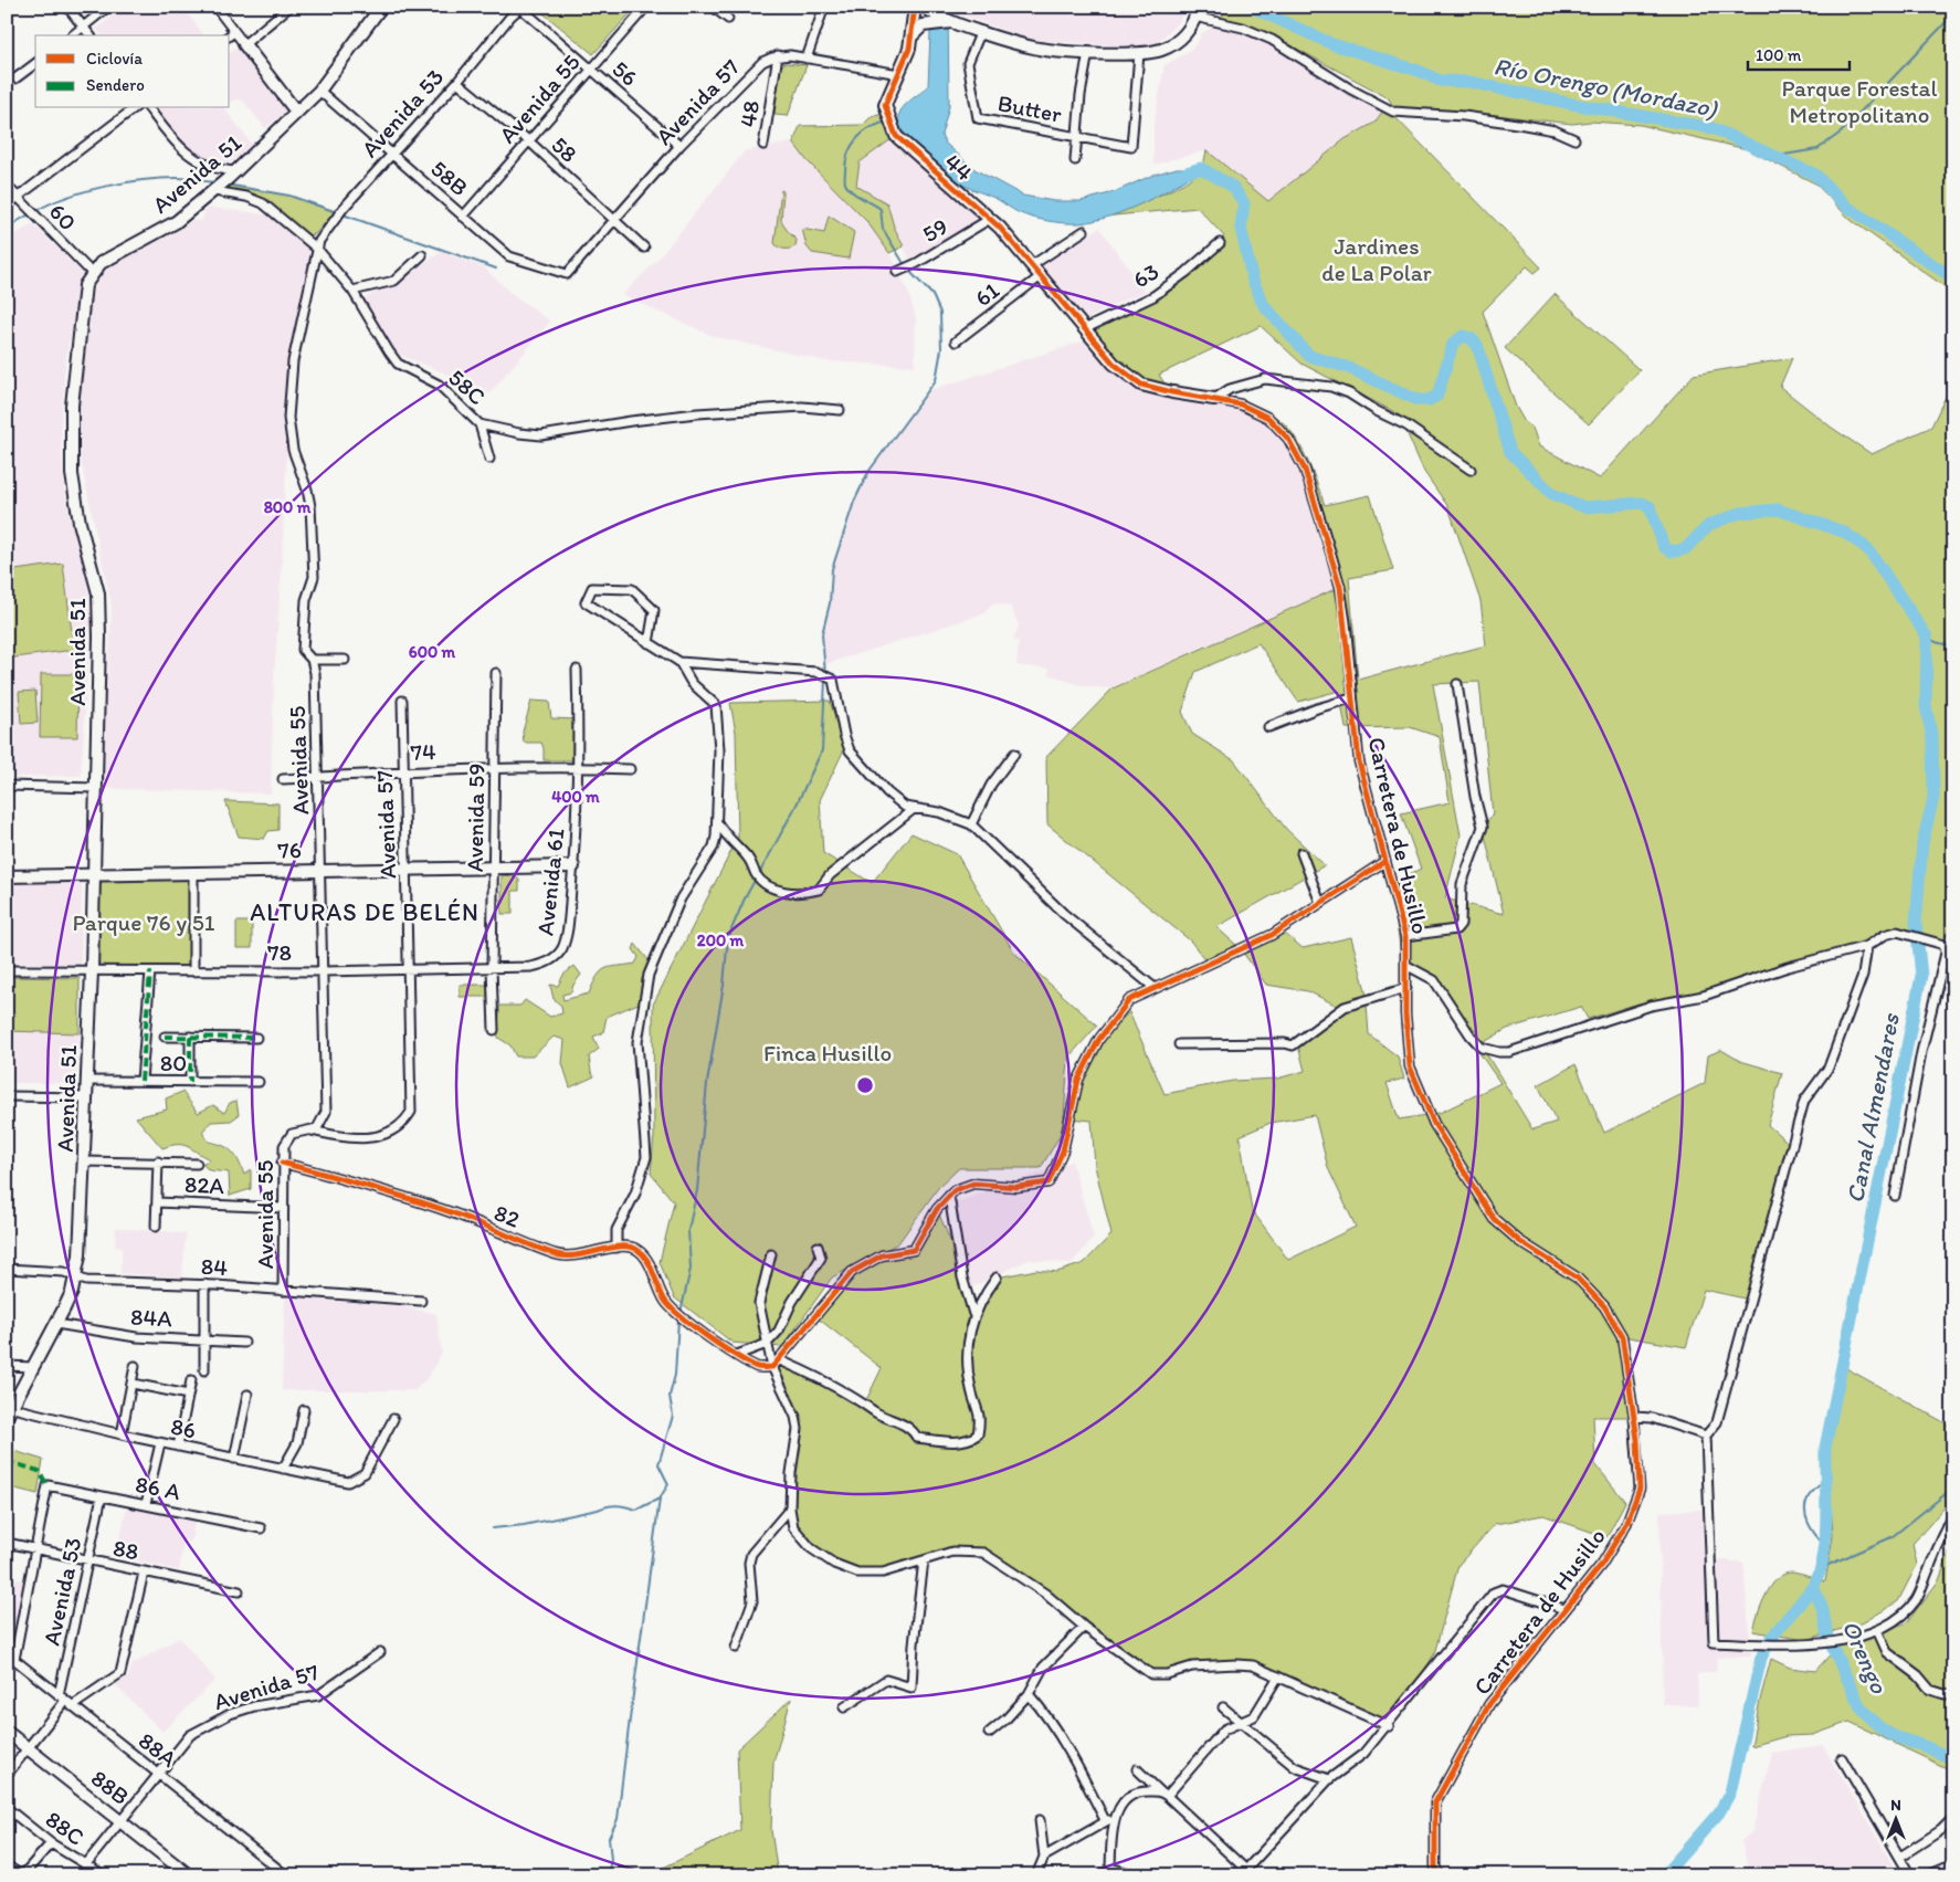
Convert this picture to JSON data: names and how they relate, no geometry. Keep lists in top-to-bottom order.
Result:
{
  "streets": {
    "main road": [
      "44",
      "Avenida 51",
      "Carretera de Husillo",
      "76",
      "88B"
    ],
    "street": [
      "56",
      "Avenida 55",
      "Avenida 57",
      "Butter",
      "Avenida 53",
      "48",
      "58",
      "58B",
      "60",
      "59",
      "63",
      "61",
      "58C",
      "74",
      "Avenida 59",
      "Avenida 61",
      "78",
      "80",
      "82A",
      "82",
      "84",
      "84A",
      "86",
      "86 A",
      "88",
      "88A",
      "88C"
    ]
  },
  "crossings": [
    ["56", "Avenida 55"],
    ["56", "Avenida 57"],
    ["56", "Avenida 53"],
    ["Avenida 55", "Avenida 57"],
    ["Avenida 55", "Avenida 53"],
    ["Avenida 55", "58"],
    ["Avenida 55", "58B"],
    ["Avenida 55", "58C"],
    ["Avenida 55", "74"],
    ["Avenida 55", "76"],
    ["Avenida 55", "78"],
    ["Avenida 55", "82A"],
    ["Avenida 55", "82"],
    ["Avenida 55", "84"],
    ["Avenida 57", "48"],
    ["Avenida 57", "58"],
    ["Avenida 57", "58B"],
    ["Avenida 57", "74"],
    ["Avenida 57", "76"],
    ["Avenida 57", "78"],
    ["Avenida 57", "88A"],
    ["Avenida 57", "88B"],
    ["Avenida 57", "88C"],
    ["Avenida 53", "58"],
    ["Avenida 53", "58B"],
    ["Avenida 53", "58C"],
    ["Avenida 53", "86 A"],
    ["Avenida 53", "88"],
    ["Avenida 53", "88A"],
    ["Avenida 53", "88B"],
    ["44", "59"],
    ["44", "63"],
    ["44", "61"],
    ["44", "Carretera de Husillo"],
    ["Avenida 51", "58B"],
    ["Avenida 51", "60"],
    ["Avenida 51", "58C"],
    ["Avenida 51", "76"],
    ["Avenida 51", "78"],
    ["Avenida 51", "80"],
    ["Avenida 51", "84"],
    ["Avenida 51", "84A"],
    ["Avenida 51", "86"],
    ["63", "Carretera de Husillo"],
    ["74", "Avenida 59"],
    ["74", "Avenida 61"],
    ["Avenida 59", "76"],
    ["Avenida 59", "78"],
    ["76", "Avenida 61"],
    ["Avenida 61", "78"],
    ["86 A", "88"]
  ],
  "districts": ["ALTURAS DE BELÉN"],
  "water": ["Río Orengo (Mordazo)", "Canal Almendares", "Orengo"],
  "parks": [
    "Parque Forestal Metropolitano",
    "Jardines de La Polar",
    "Parque 76 y 51",
    "Finca Husillo"
  ],
  "legend": ["Ciclovía", "Sendero"],
  "scale_bar": "100 m",
  "north": "top",
  "rings": [
    "800 m",
    "600 m",
    "400 m",
    "200 m"
  ]
}
